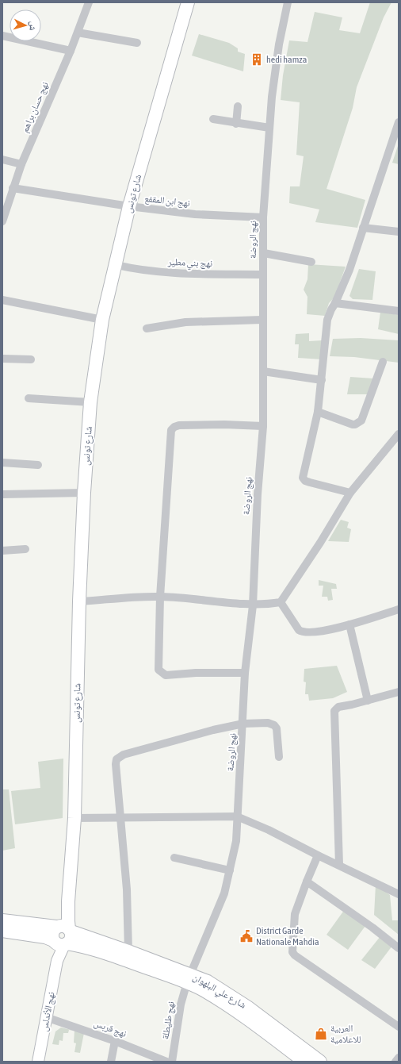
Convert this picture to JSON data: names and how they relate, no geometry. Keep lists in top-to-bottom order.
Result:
{
  "streets": {
    "main road": ["شارع تونس", "شارع علي البلهوان"],
    "street": [
      "نهج حسان براهم",
      "نهج ابن المقفع",
      "نهج الروضة",
      "نهج بني مطير",
      "نهج الأندلس",
      "نهج طليطلة",
      "نهج قربس"
    ]
  },
  "crossings": [
    ["نهج حسان براهم", "نهج ابن المقفع"],
    ["شارع تونس", "نهج ابن المقفع"],
    ["شارع تونس", "نهج بني مطير"],
    ["شارع تونس", "شارع علي البلهوان"],
    ["شارع تونس", "نهج الأندلس"],
    ["نهج ابن المقفع", "نهج الروضة"],
    ["نهج الروضة", "نهج بني مطير"],
    ["نهج الروضة", "شارع علي البلهوان"],
    ["نهج الروضة", "نهج طليطلة"],
    ["شارع علي البلهوان", "نهج الأندلس"],
    ["شارع علي البلهوان", "نهج طليطلة"],
    ["نهج الأندلس", "نهج قربس"]
  ],
  "places": {
    "building": ["hedi hamza"],
    "public building": ["District Garde Nationale Mahdia"],
    "shop": ["العربية للاعلامية"]
  },
  "north": "right"
}
